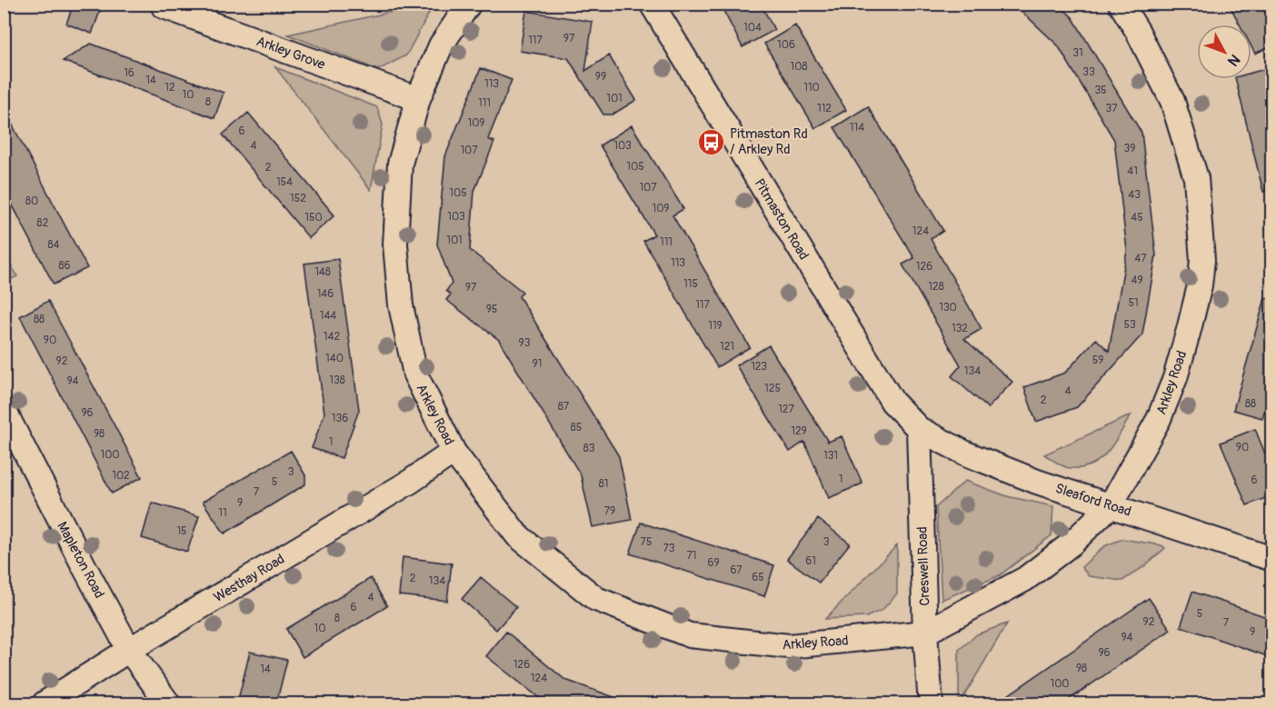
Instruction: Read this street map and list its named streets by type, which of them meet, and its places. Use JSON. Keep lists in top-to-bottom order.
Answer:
{
  "streets": {
    "street": [
      "Arkley Grove",
      "Pitmaston Road",
      "Arkley Road",
      "Sleaford Road",
      "Mapleton Road",
      "Creswell Road",
      "Westhay Road"
    ]
  },
  "crossings": [
    ["Arkley Grove", "Arkley Road"],
    ["Pitmaston Road", "Sleaford Road"],
    ["Pitmaston Road", "Creswell Road"],
    ["Arkley Road", "Sleaford Road"],
    ["Arkley Road", "Creswell Road"],
    ["Arkley Road", "Westhay Road"],
    ["Sleaford Road", "Creswell Road"],
    ["Mapleton Road", "Westhay Road"]
  ],
  "places": {
    "bus stop": ["Pitmaston Rd / Arkley Rd"]
  },
  "house_numbers": [
    "104",
    "97",
    "117",
    "106",
    "31",
    "108",
    "33",
    "16",
    "99",
    "14",
    "113",
    "12",
    "110",
    "35",
    "10",
    "101",
    "8",
    "111",
    "112",
    "37",
    "109",
    "114",
    "6",
    "4",
    "103",
    "39",
    "107",
    "105",
    "2",
    "41",
    "154",
    "107",
    "105",
    "43",
    "152",
    "80",
    "109",
    "103",
    "150",
    "45",
    "82",
    "124",
    "101",
    "111",
    "84",
    "47",
    "113",
    "86",
    "126",
    "148",
    "49",
    "115",
    "128",
    "97",
    "146",
    "51",
    "117",
    "130",
    "95",
    "144",
    "88",
    "53",
    "119",
    "132",
    "142",
    "90",
    "93",
    "121",
    "140",
    "59",
    "92",
    "91",
    "123",
    "134",
    "138",
    "94",
    "125",
    "4",
    "2",
    "88",
    "87",
    "127",
    "96",
    "136",
    "85",
    "129",
    "98",
    "1",
    "90",
    "83",
    "100",
    "131",
    "3",
    "102",
    "1",
    "6",
    "5",
    "81",
    "7",
    "9",
    "79",
    "11",
    "15",
    "75",
    "3",
    "73",
    "71",
    "61",
    "69",
    "67",
    "65",
    "2",
    "134",
    "4",
    "6",
    "5",
    "8",
    "92",
    "7",
    "10",
    "9",
    "94",
    "96",
    "126",
    "98",
    "14",
    "124",
    "100"
  ],
  "north": "bottom right"
}
